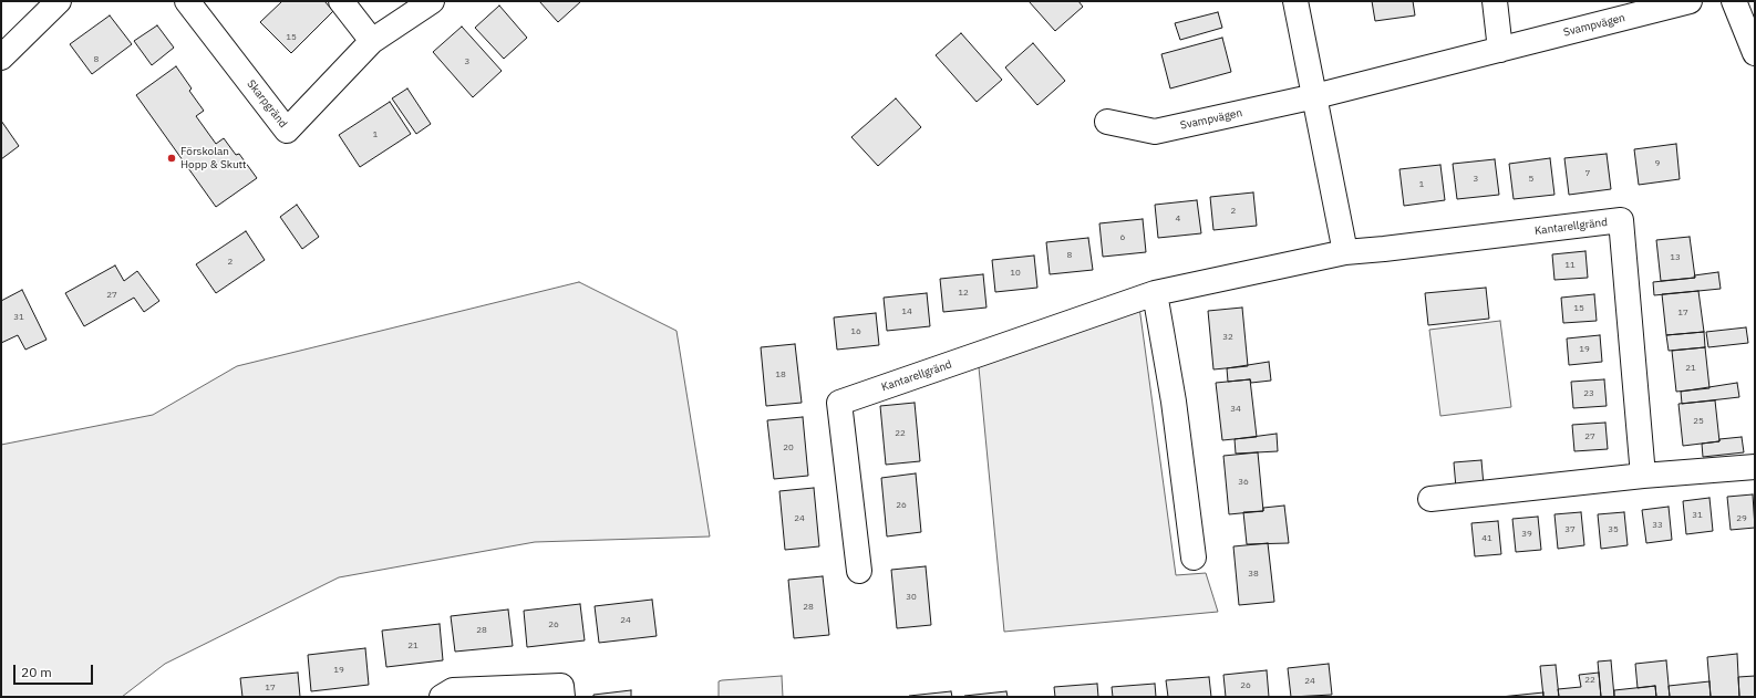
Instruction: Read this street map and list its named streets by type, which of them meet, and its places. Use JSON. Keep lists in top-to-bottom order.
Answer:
{
  "streets": {
    "street": ["Svampvägen", "Skarpgränd", "Kantarellgränd"]
  },
  "places": ["Förskolan Hopp & Skutt"],
  "house_numbers": [
    "15",
    "8",
    "3",
    "1",
    "9",
    "7",
    "3",
    "5",
    "1",
    "2",
    "4",
    "6",
    "8",
    "13",
    "2",
    "11",
    "10",
    "12",
    "27",
    "15",
    "14",
    "17",
    "31",
    "16",
    "32",
    "19",
    "21",
    "18",
    "23",
    "34",
    "25",
    "22",
    "27",
    "20",
    "36",
    "26",
    "31",
    "24",
    "29",
    "33",
    "37",
    "35",
    "39",
    "41",
    "38",
    "30",
    "28",
    "24",
    "26",
    "28",
    "21",
    "19",
    "22",
    "24",
    "26",
    "17"
  ],
  "scale_bar": "20 m"
}
